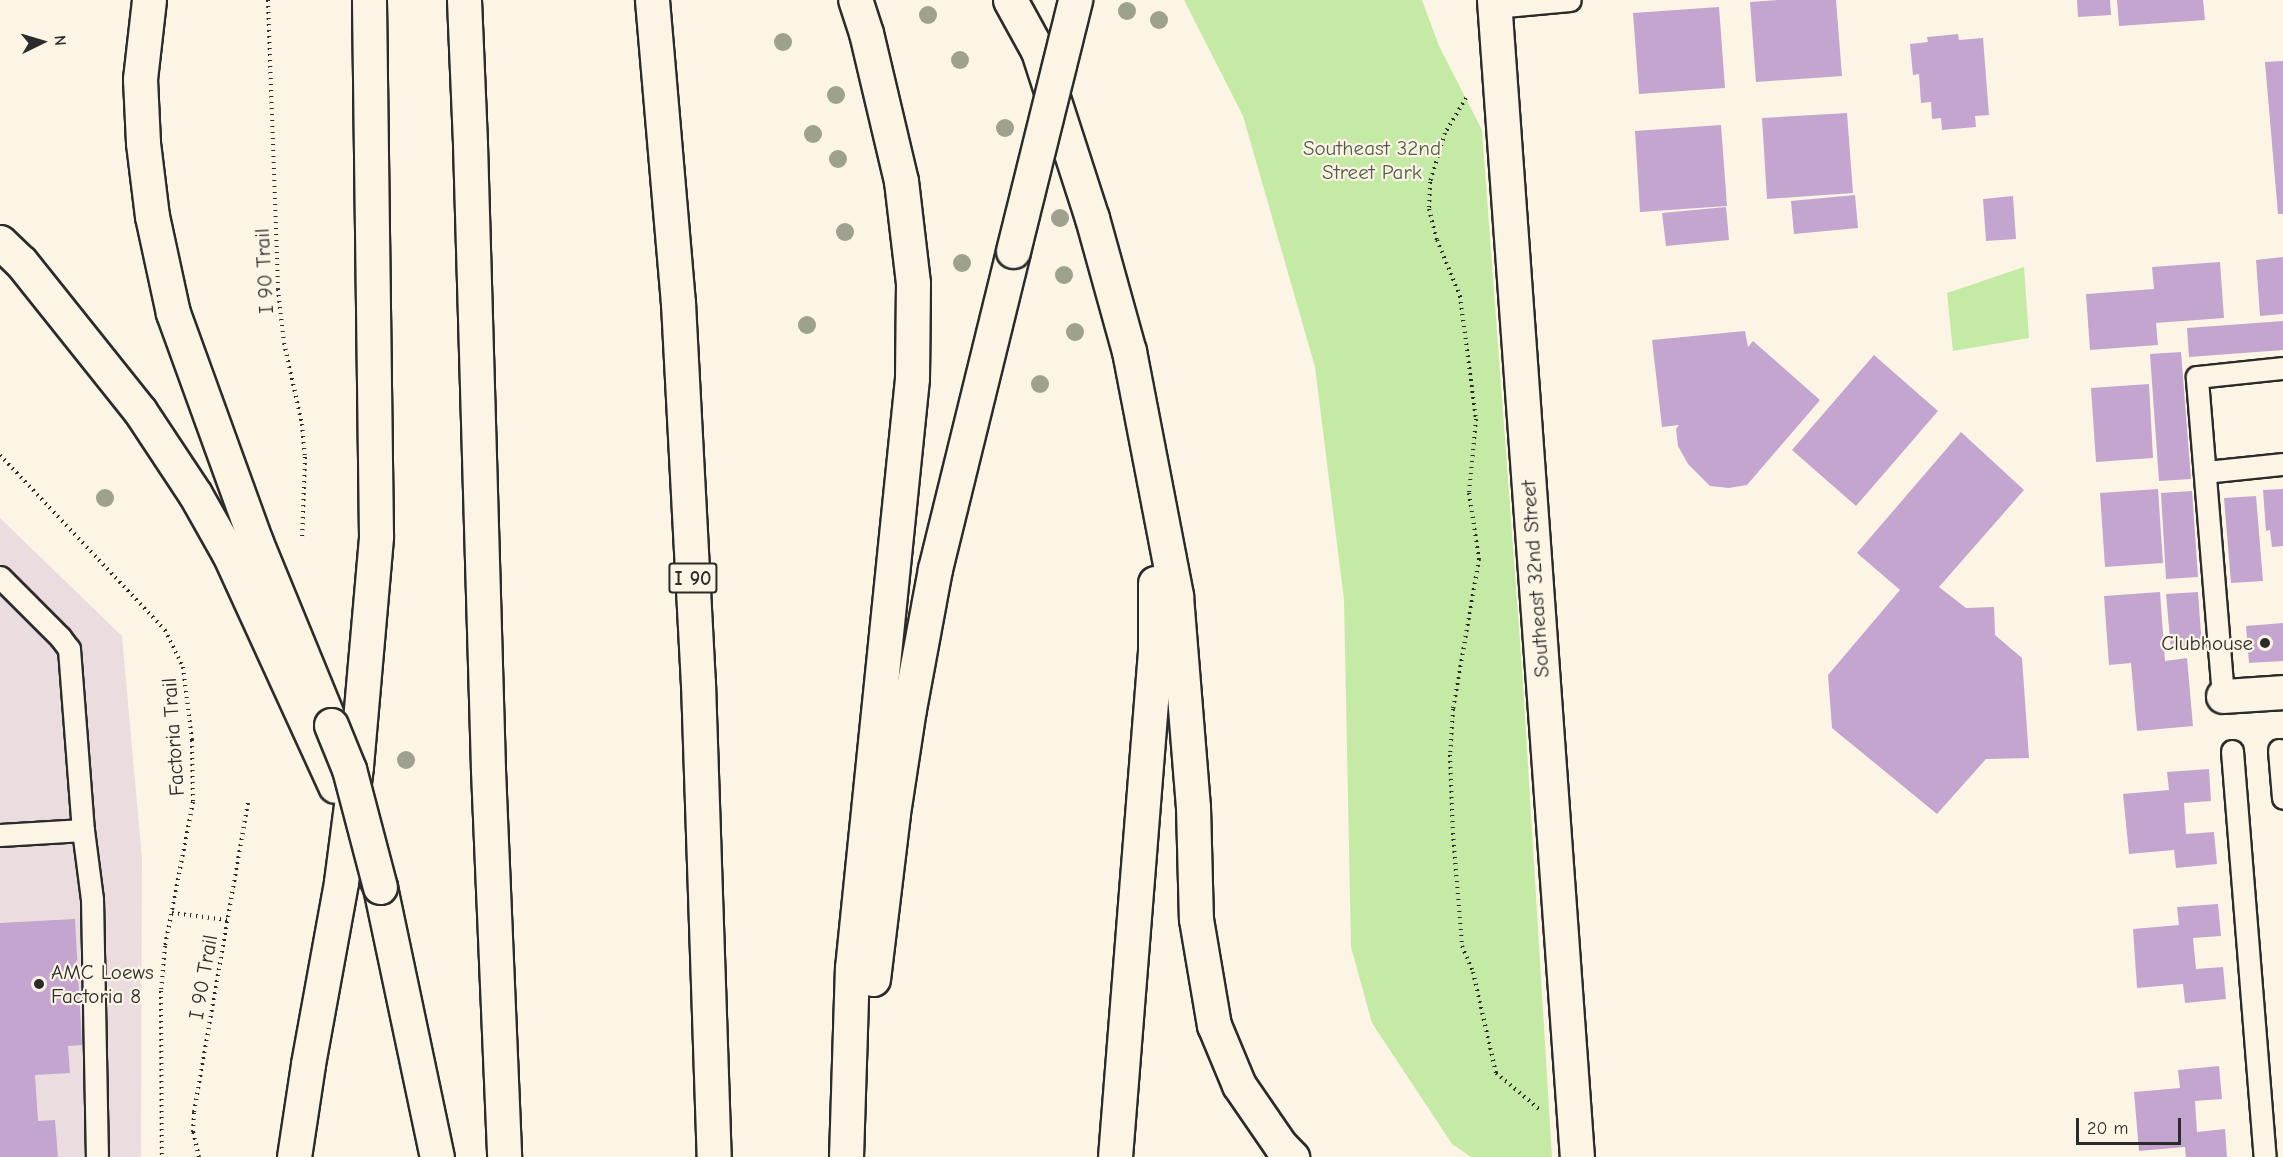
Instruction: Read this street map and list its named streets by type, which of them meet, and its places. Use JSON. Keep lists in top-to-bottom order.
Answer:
{
  "streets": {
    "main road": ["I 90", "Southeast 32nd Street"],
    "path": ["I 90 Trail", "Factoria Trail"]
  },
  "parks": ["Southeast 32nd Street Park"],
  "places": ["Clubhouse", "AMC Loews Factoria 8"],
  "scale_bar": "20 m",
  "north": "right"
}
